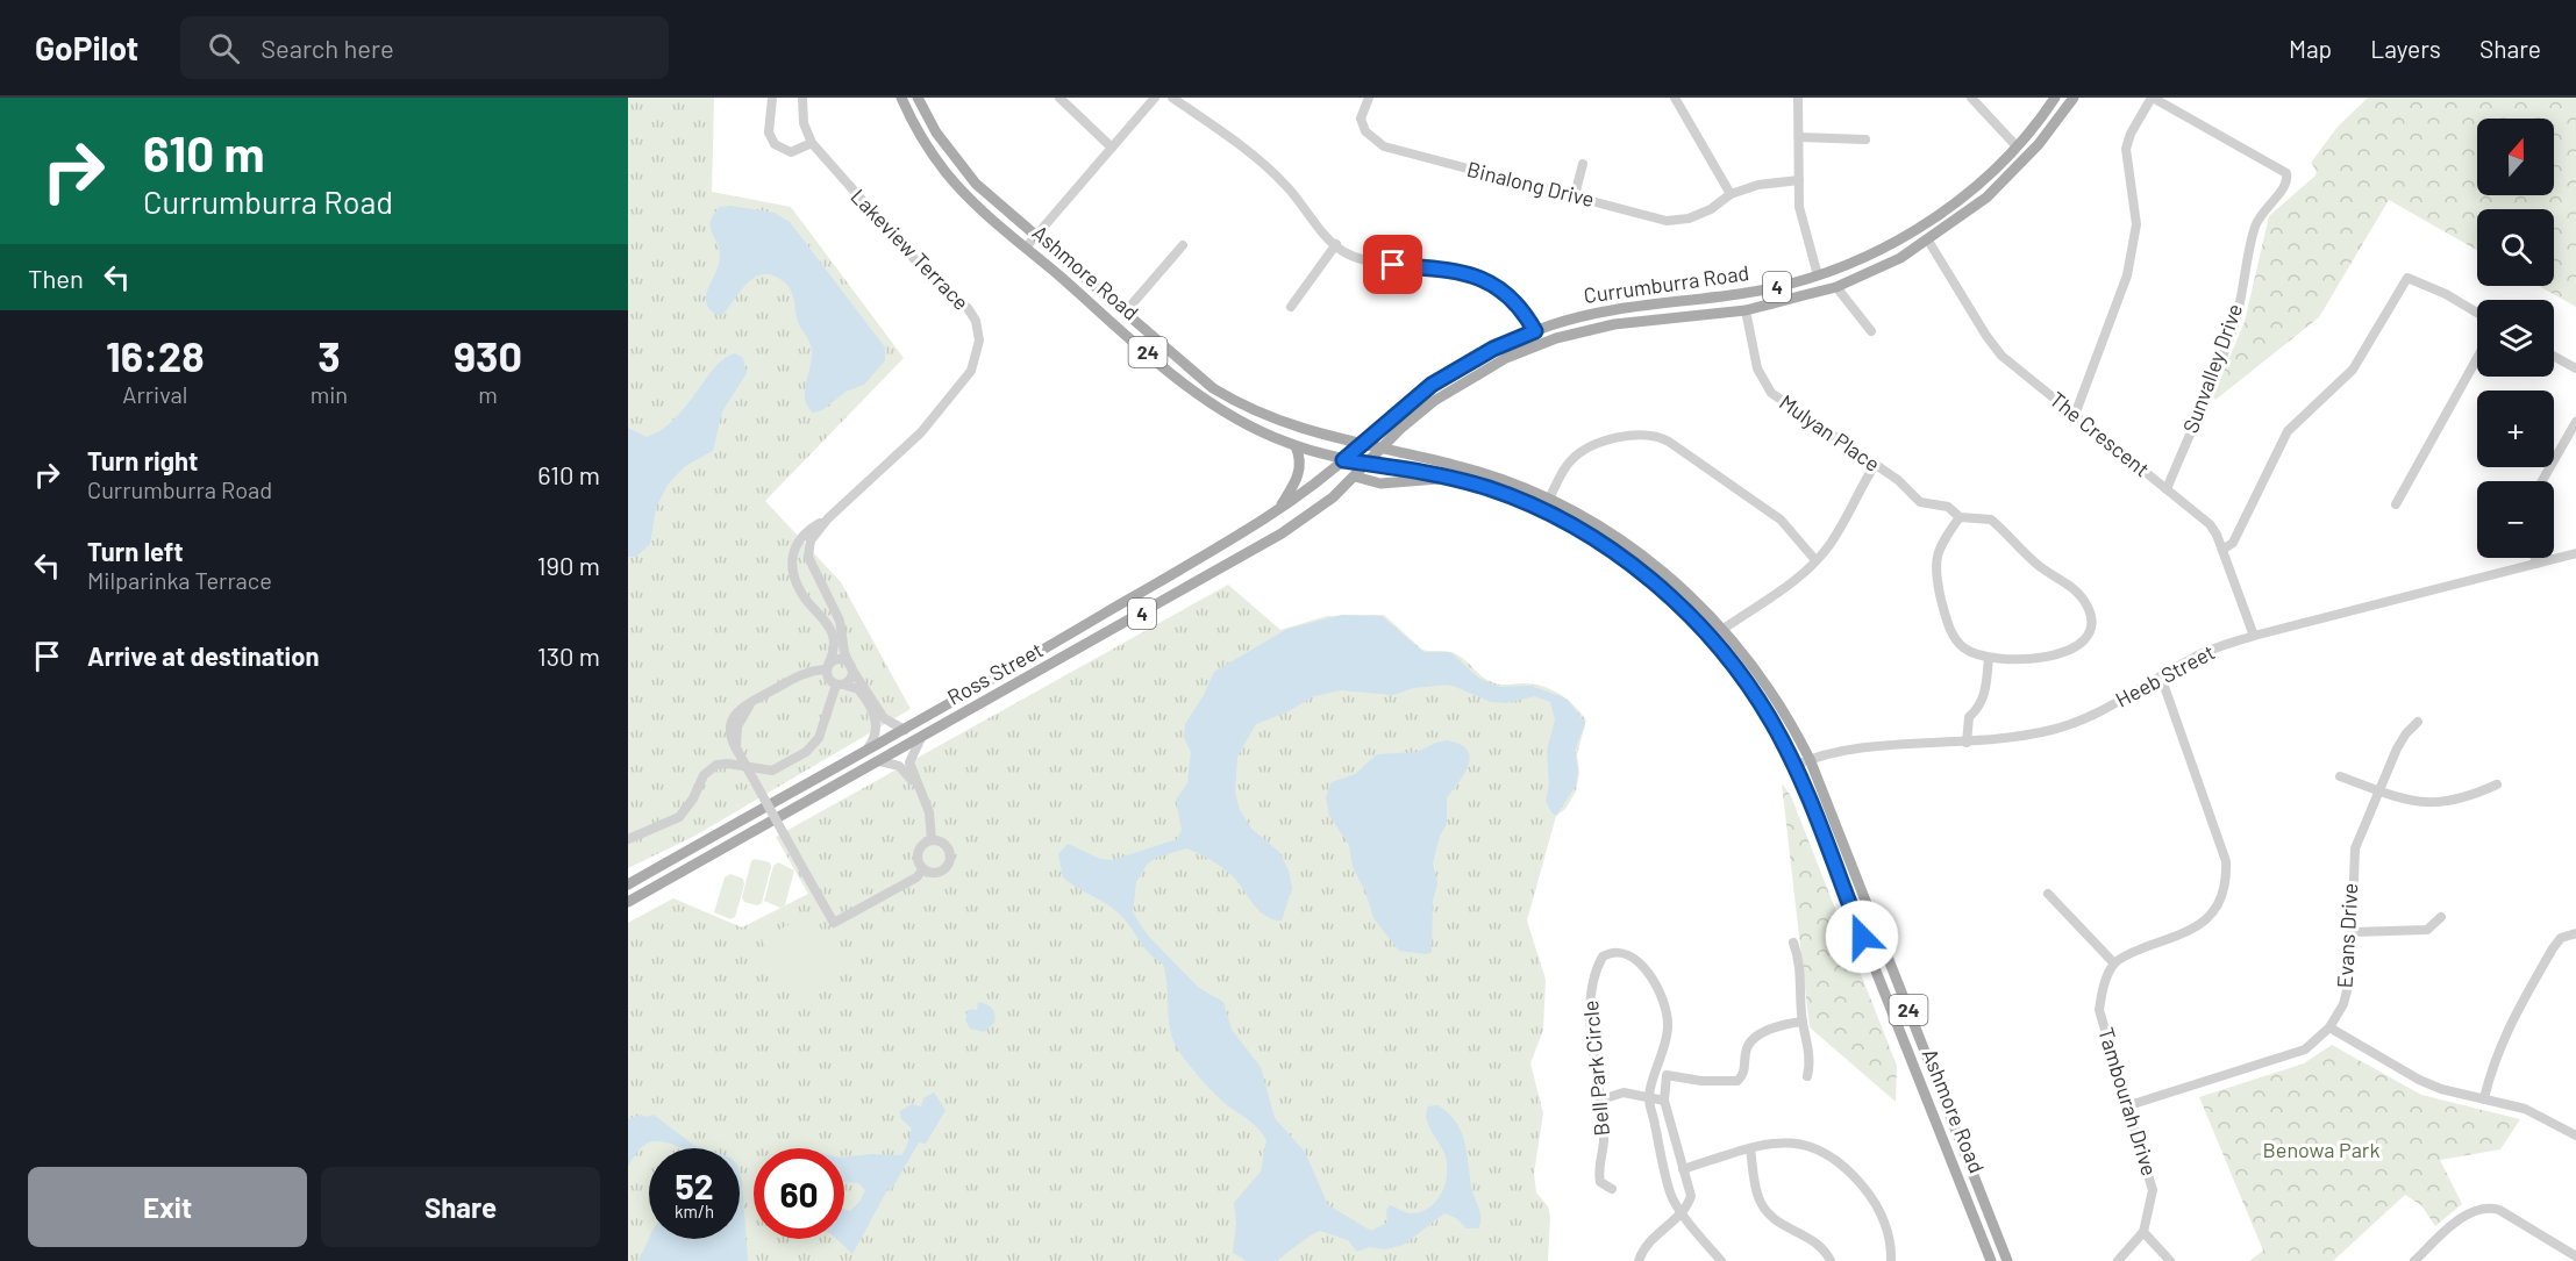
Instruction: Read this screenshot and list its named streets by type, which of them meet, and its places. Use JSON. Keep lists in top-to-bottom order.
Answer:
{
  "streets": {
    "main road": [
      "Ashmore Road",
      "Currumburra Road",
      "4",
      "24",
      "Ross Street"
    ],
    "street": [
      "Binalong Drive",
      "Lakeview Terrace",
      "Sunvalley Drive",
      "Mulyan Place",
      "The Crescent",
      "Heeb Street",
      "Evans Drive",
      "Bell Park Circle",
      "Tambourah Drive"
    ]
  },
  "crossings": [
    ["Ashmore Road", "Currumburra Road"],
    ["Ashmore Road", "Ross Street"],
    ["Ashmore Road", "Heeb Street"],
    ["Currumburra Road", "Mulyan Place"],
    ["Currumburra Road", "The Crescent"],
    ["Currumburra Road", "Ross Street"],
    ["Sunvalley Drive", "The Crescent"],
    ["The Crescent", "Heeb Street"],
    ["Evans Drive", "Tambourah Drive"]
  ],
  "parks": ["Benowa Park"],
  "north": "top",
  "page": {
    "header": "GoPilot",
    "search": "Search here",
    "nav": ["Map", "Layers", "Share"],
    "turn": ["610 m", "Currumburra Road"],
    "map_buttons": ["+", "−"],
    "then": "Then",
    "eta": [
      "16:28",
      "Arrival",
      "3",
      "min",
      "930",
      "m"
    ],
    "list": [
      {
        "name": "Turn right",
        "note": "Currumburra Road",
        "value": "610 m"
      },
      {
        "name": "Turn left",
        "note": "Milparinka Terrace",
        "value": "190 m"
      },
      {
        "name": "Arrive at destination",
        "value": "130 m"
      }
    ],
    "speed": "52 km/h",
    "limit": "60",
    "buttons": ["Exit", "Share"]
  }
}
